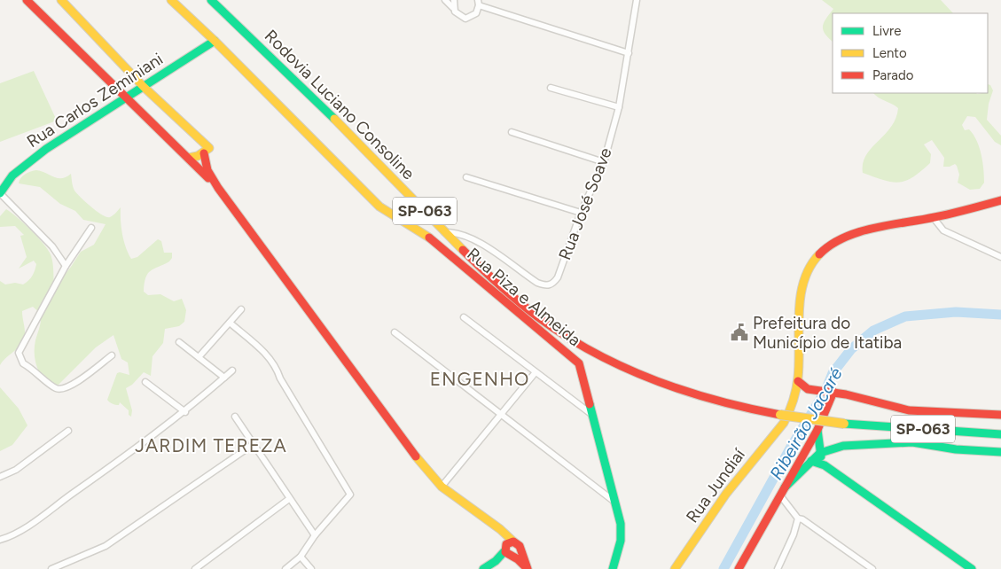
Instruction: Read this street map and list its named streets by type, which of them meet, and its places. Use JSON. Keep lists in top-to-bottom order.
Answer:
{
  "streets": {
    "main road": [
      "Rua Carlos Zeminiani",
      "Rodovia Luciano Consoline",
      "SP-063",
      "Rua Piza e Almeida",
      "Rua Jundiaí"
    ],
    "street": ["Rua José Soave"]
  },
  "crossings": [
    ["Rua Carlos Zeminiani", "Rua Piza e Almeida"],
    ["Rodovia Luciano Consoline", "Rua José Soave"],
    ["Rodovia Luciano Consoline", "Rua Jundiaí"]
  ],
  "districts": ["ENGENHO", "JARDIM TEREZA"],
  "water": ["Ribeirão Jacaré"],
  "places": {
    "public building": ["Prefeitura do Município de Itatiba"]
  },
  "legend": ["Livre", "Lento", "Parado"]
}
